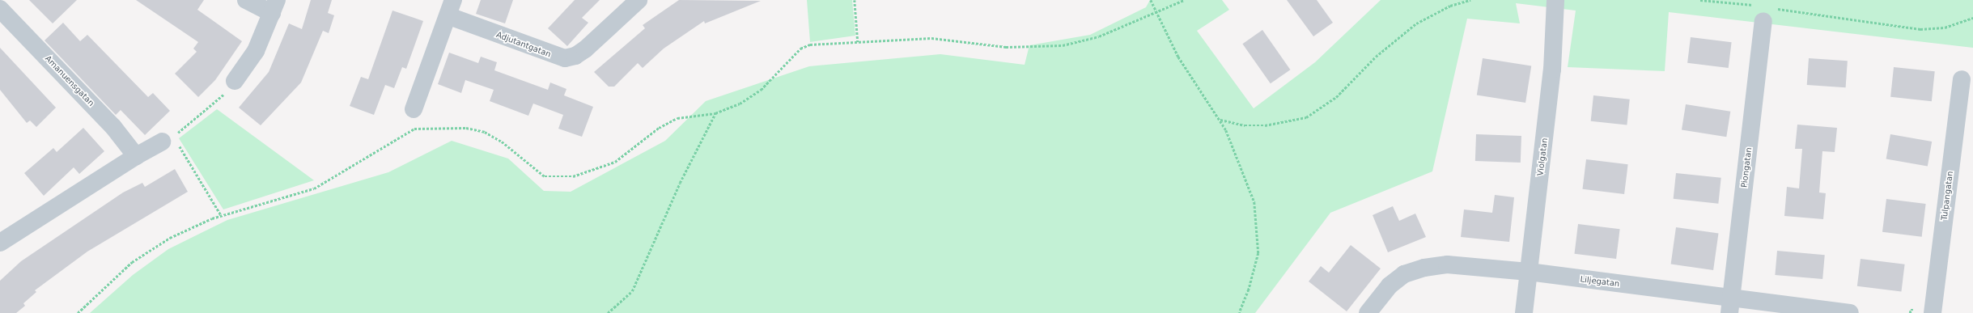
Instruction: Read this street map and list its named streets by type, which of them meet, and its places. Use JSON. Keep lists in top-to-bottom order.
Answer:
{
  "streets": {
    "street": [
      "Adjutantgatan",
      "Amanuensgatan",
      "Violgatan",
      "Piongatan",
      "Tulpangatan",
      "Liljegatan"
    ]
  },
  "crossings": [
    ["Violgatan", "Liljegatan"],
    ["Piongatan", "Liljegatan"]
  ]
}
